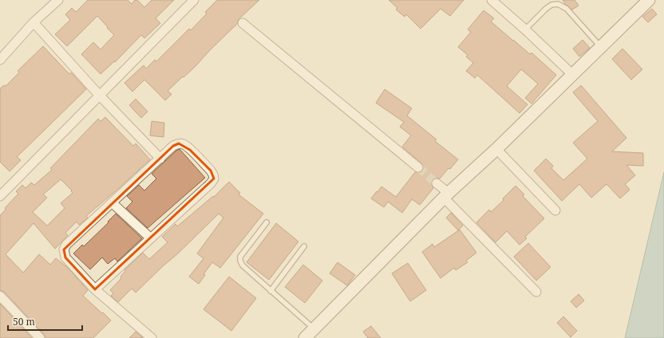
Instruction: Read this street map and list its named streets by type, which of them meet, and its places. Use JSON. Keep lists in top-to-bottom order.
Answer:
{
  "scale_bar": "50 m"
}
